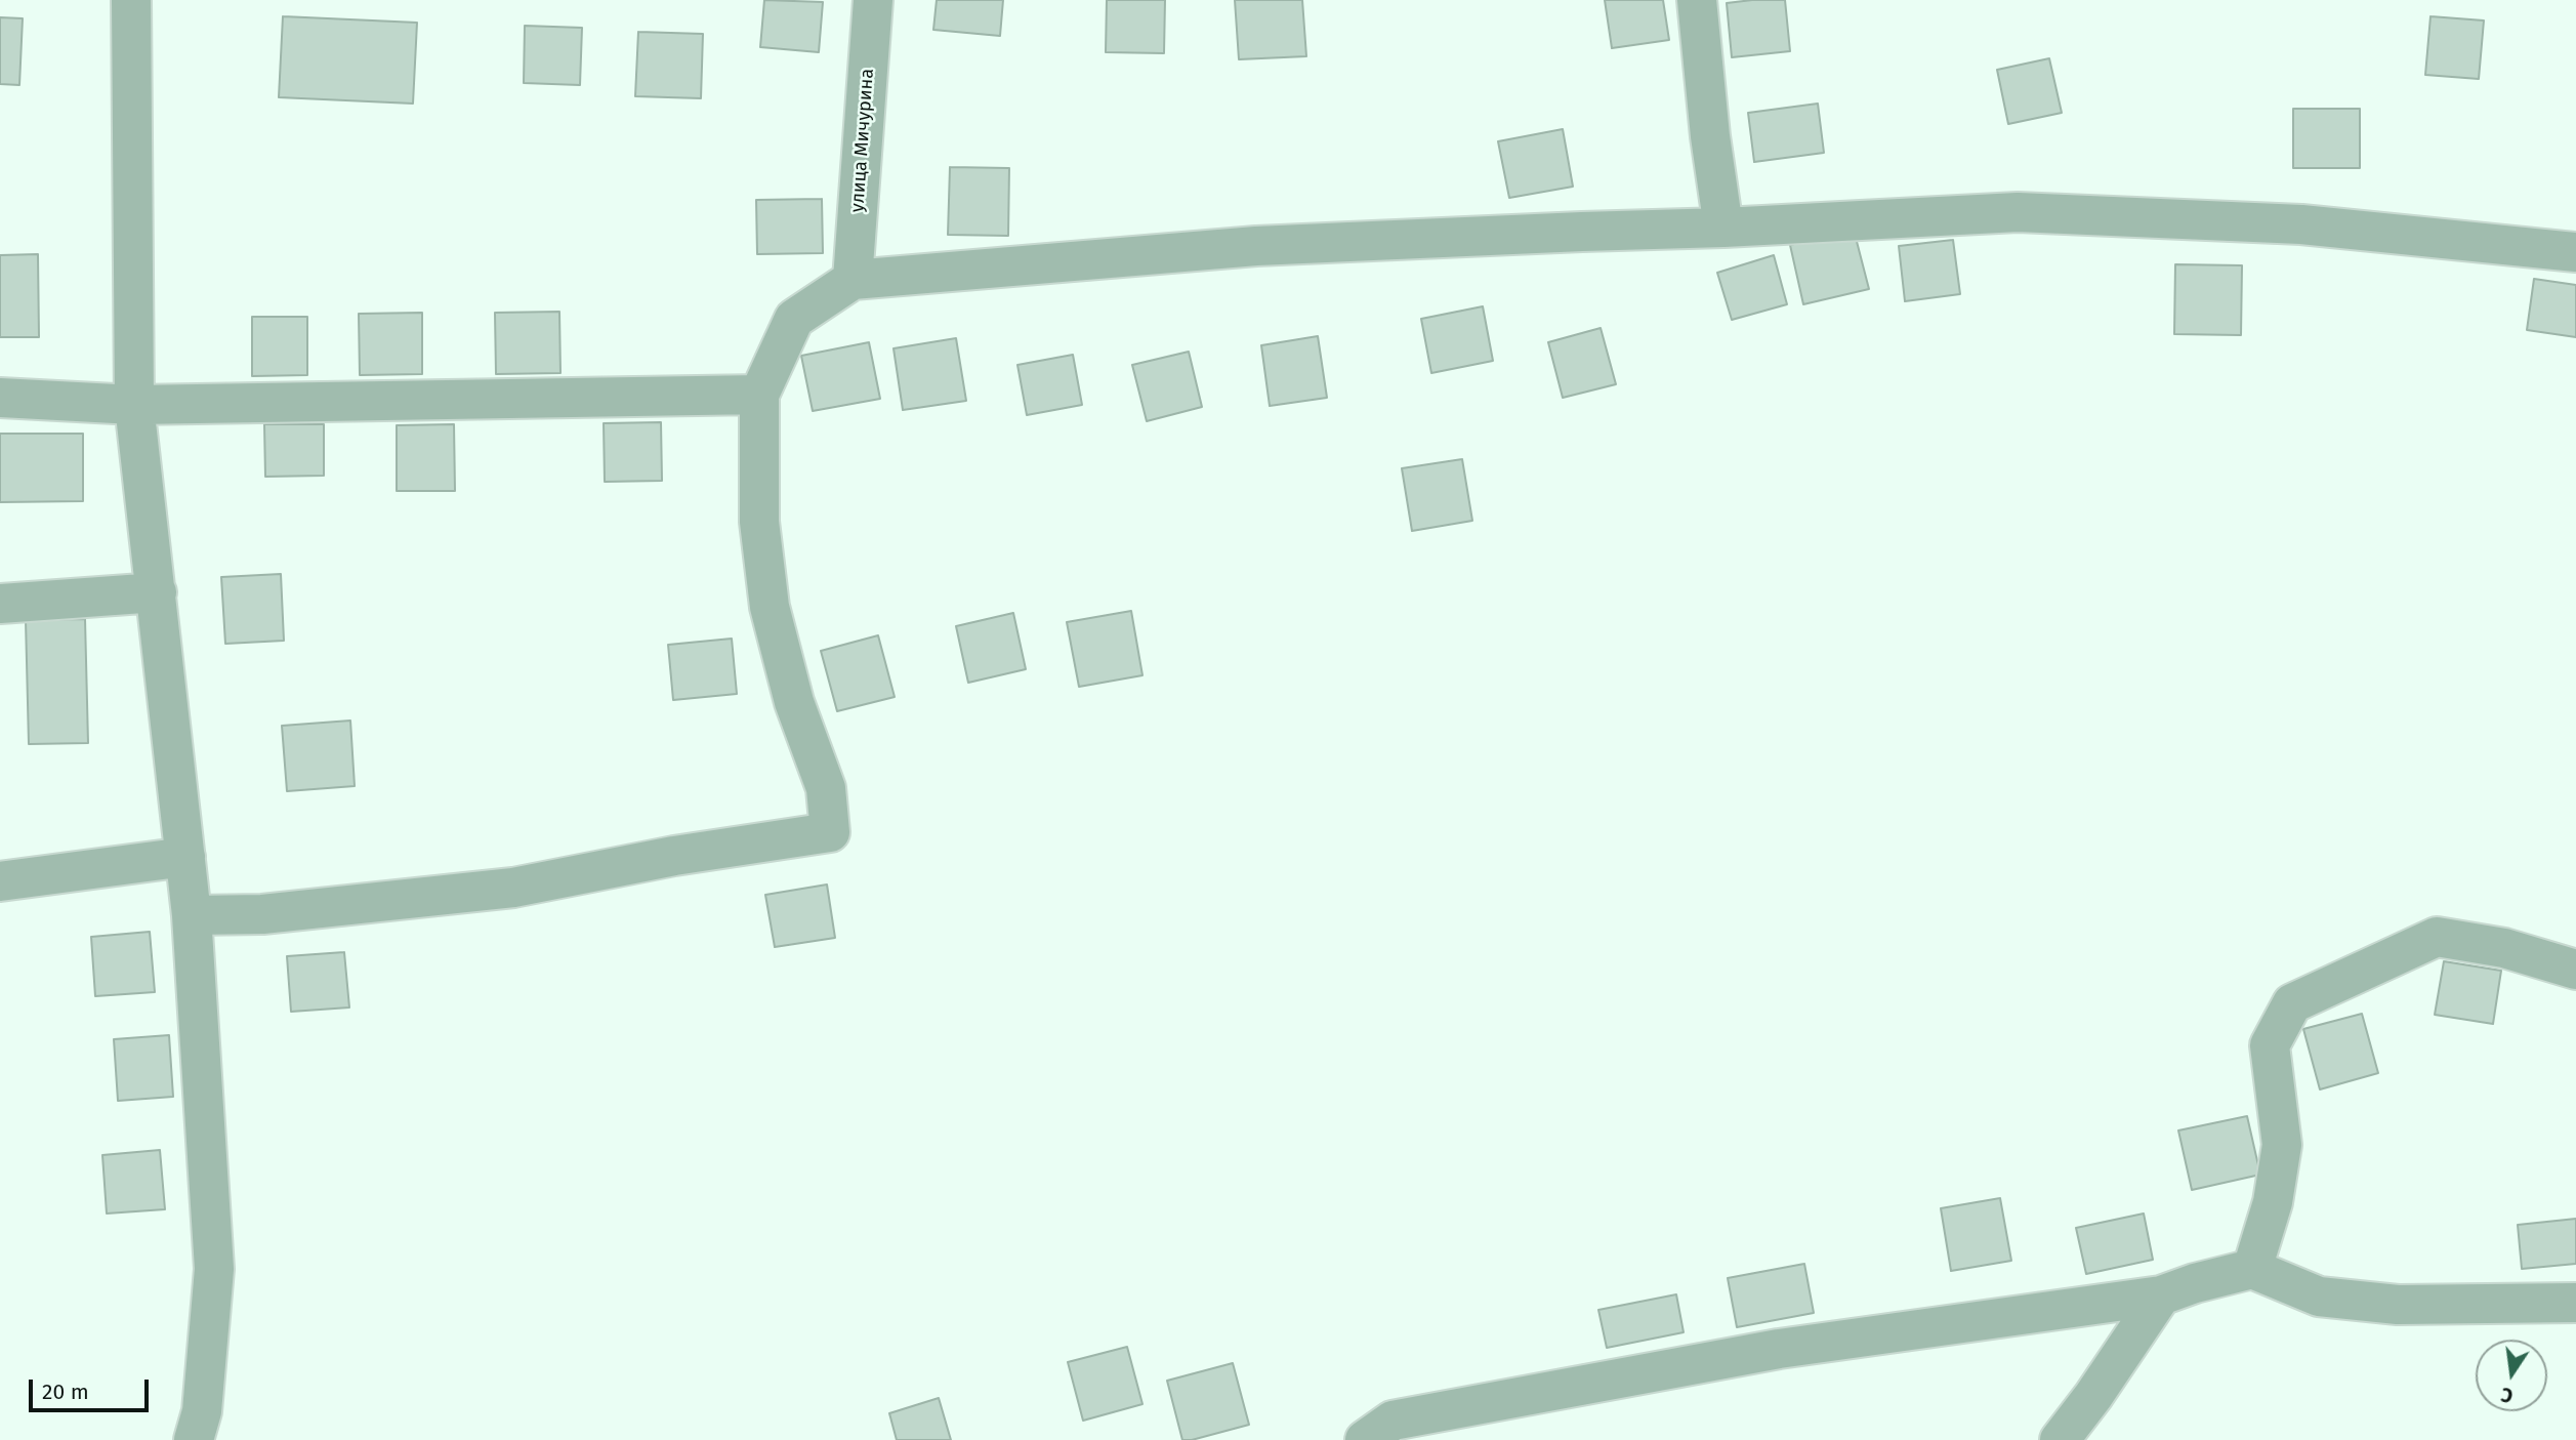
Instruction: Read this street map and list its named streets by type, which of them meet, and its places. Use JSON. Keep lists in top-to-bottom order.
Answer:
{
  "streets": {
    "street": ["улица Мичурина"]
  },
  "scale_bar": "20 m",
  "north": "bottom"
}
